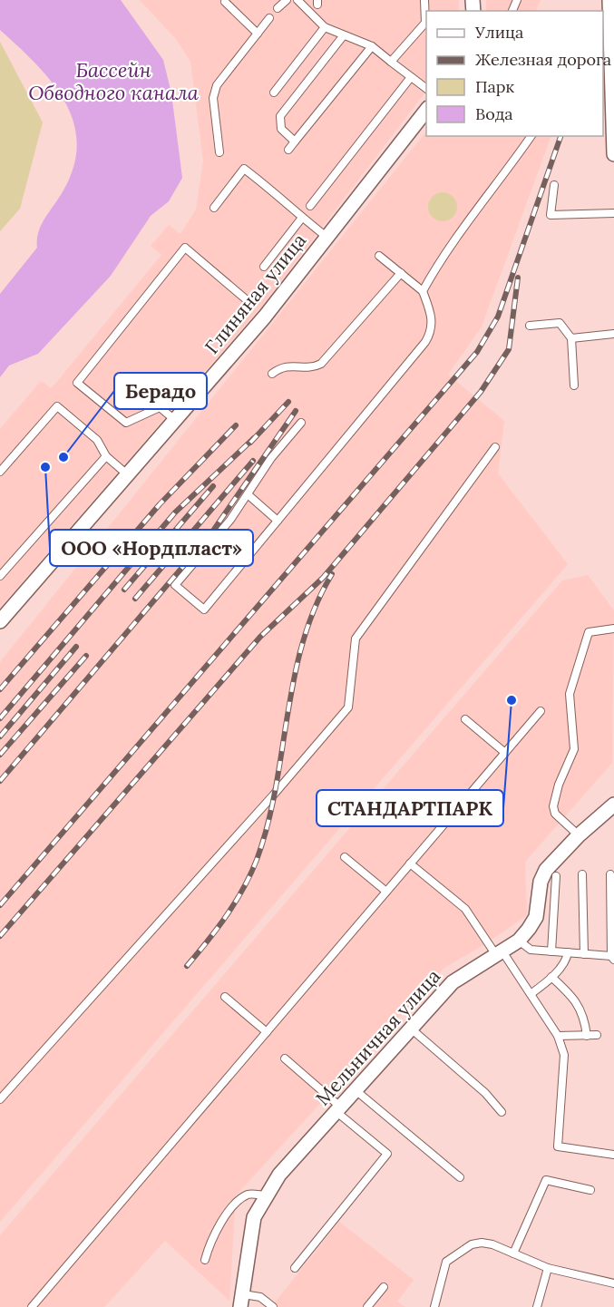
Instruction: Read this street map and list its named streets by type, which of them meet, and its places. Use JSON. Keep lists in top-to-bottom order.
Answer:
{
  "streets": {
    "street": ["Глиняная улица", "Мельничная улица"]
  },
  "water": ["Бассейн Обводного канала"],
  "places": ["Берадо", "ООО «Нордпласт»", "СТАНДАРТПАРК"],
  "legend": [
    "Улица",
    "Железная дорога",
    "Парк",
    "Вода"
  ]
}
